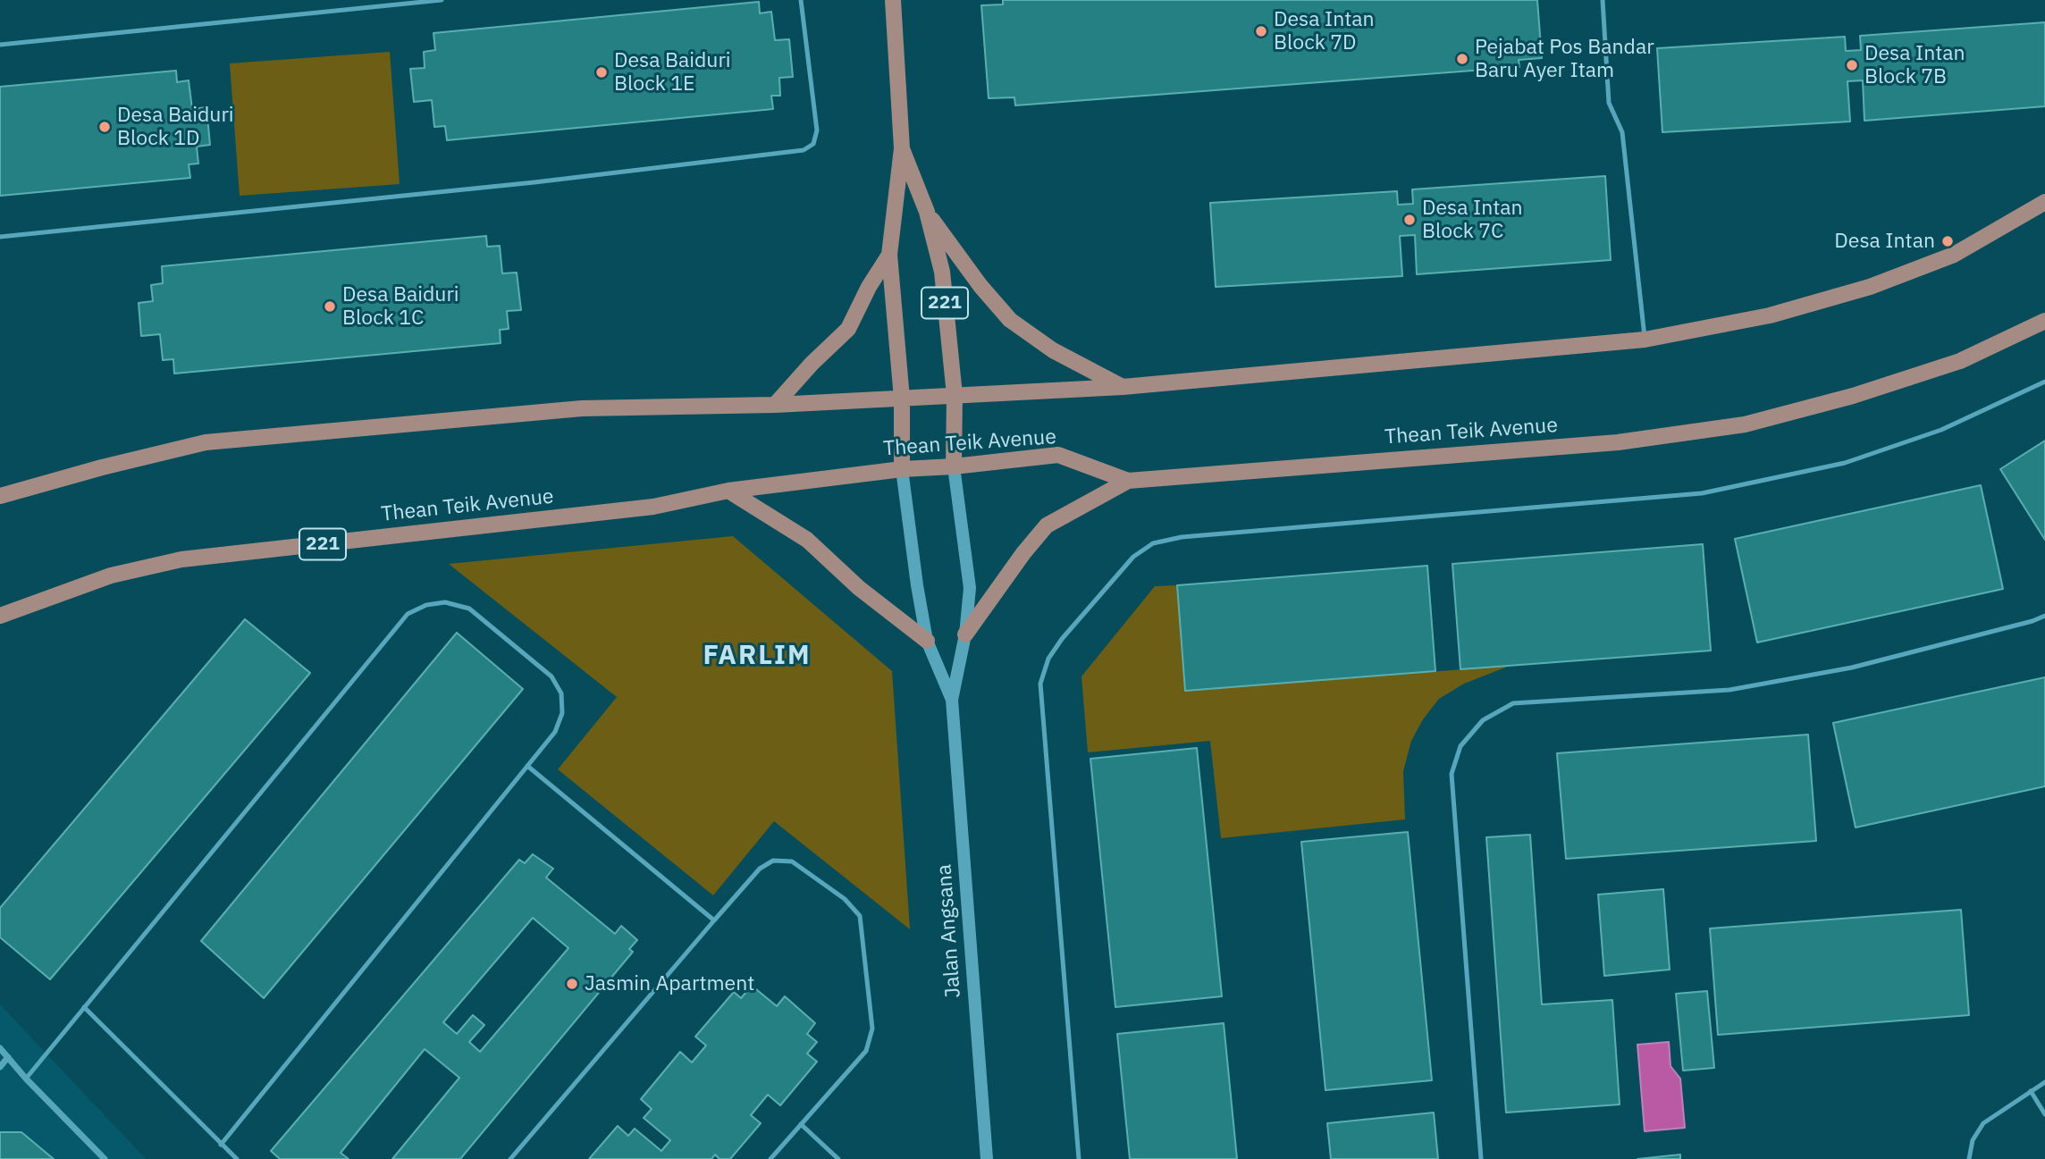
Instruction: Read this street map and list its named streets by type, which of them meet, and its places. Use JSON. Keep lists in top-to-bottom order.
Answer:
{
  "streets": {
    "main road": ["221", "Thean Teik Avenue", "Jalan Angsana"]
  },
  "crossings": [
    ["Thean Teik Avenue", "Jalan Angsana"]
  ],
  "districts": ["FARLIM"],
  "places": [
    "Desa Intan Block 7D",
    "Pejabat Pos Bandar Baru Ayer Itam",
    "Desa Intan Block 7B",
    "Desa Baiduri Block 1E",
    "Desa Baiduri Block 1D",
    "Desa Intan Block 7C",
    "Desa Intan",
    "Desa Baiduri Block 1C",
    "Jasmin Apartment"
  ]
}
